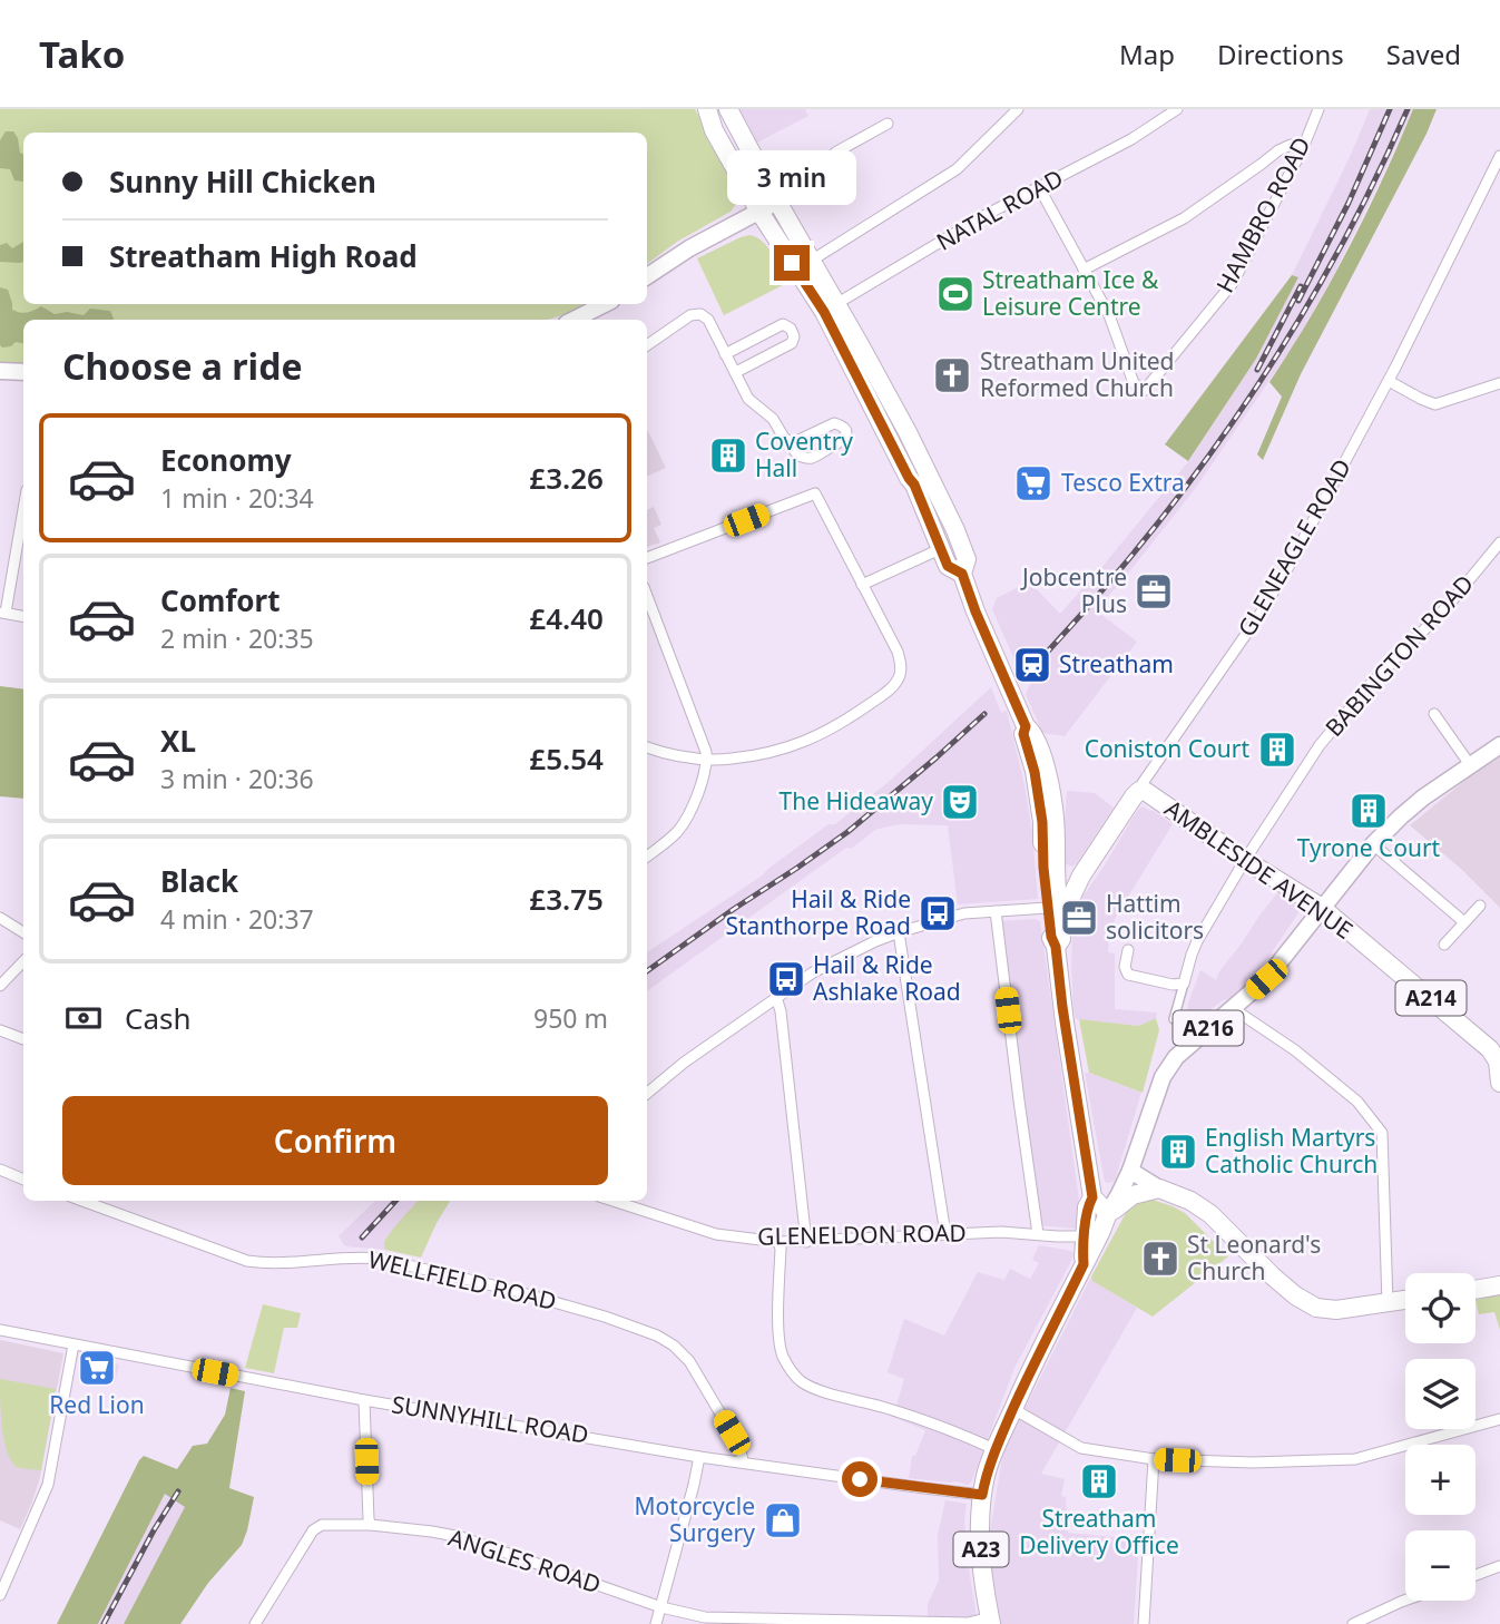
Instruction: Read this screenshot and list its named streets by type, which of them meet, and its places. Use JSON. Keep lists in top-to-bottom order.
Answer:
{
  "streets": {
    "highway": [
      "GLENEAGLE ROAD",
      "AMBLESIDE AVENUE",
      "A214",
      "A23"
    ],
    "main road": ["A216"],
    "street": [
      "NATAL ROAD",
      "HAMBRO ROAD",
      "BABINGTON ROAD",
      "GLENELDON ROAD",
      "WELLFIELD ROAD",
      "SUNNYHILL ROAD",
      "ANGLES ROAD"
    ]
  },
  "crossings": [
    ["NATAL ROAD", "A23"],
    ["GLENEAGLE ROAD", "AMBLESIDE AVENUE"],
    ["GLENEAGLE ROAD", "A23"],
    ["BABINGTON ROAD", "AMBLESIDE AVENUE"],
    ["AMBLESIDE AVENUE", "A216"],
    ["A216", "A23"],
    ["GLENELDON ROAD", "A23"],
    ["WELLFIELD ROAD", "SUNNYHILL ROAD"],
    ["SUNNYHILL ROAD", "A23"],
    ["A23", "ANGLES ROAD"]
  ],
  "places": {
    "sports": ["Streatham Ice & Leisure Centre"],
    "church": ["Streatham United Reformed Church", "St Leonard's Church"],
    "building": [
      "Coventry Hall",
      "Coniston Court",
      "Tyrone Court",
      "English Martyrs Catholic Church",
      "Streatham Delivery Office"
    ],
    "supermarket": ["Tesco Extra", "Red Lion"],
    "office": ["Jobcentre Plus", "Hattim solicitors"],
    "station": ["Streatham"],
    "theatre": ["The Hideaway"],
    "bus stop": ["Hail & Ride Stanthorpe Road", "Hail & Ride Ashlake Road"],
    "shop": ["Motorcycle Surgery"]
  },
  "page": {
    "header": "Tako",
    "nav": ["Map", "Directions", "Saved"],
    "banner": ["Sunny Hill Chicken", "Streatham High Road"],
    "bubble": "3 min",
    "heading": "Choose a ride",
    "list": [
      {
        "name": "Economy",
        "note": "1 min · 20:34",
        "value": "£3.26"
      },
      {
        "name": "Comfort",
        "note": "2 min · 20:35",
        "value": "£4.40"
      },
      {
        "name": "XL",
        "note": "3 min · 20:36",
        "value": "£5.54"
      },
      {
        "name": "Black",
        "note": "4 min · 20:37",
        "value": "£3.75"
      }
    ],
    "pay": ["Cash", "950 m"],
    "buttons": "Confirm",
    "map_buttons": ["+", "−"]
  }
}
